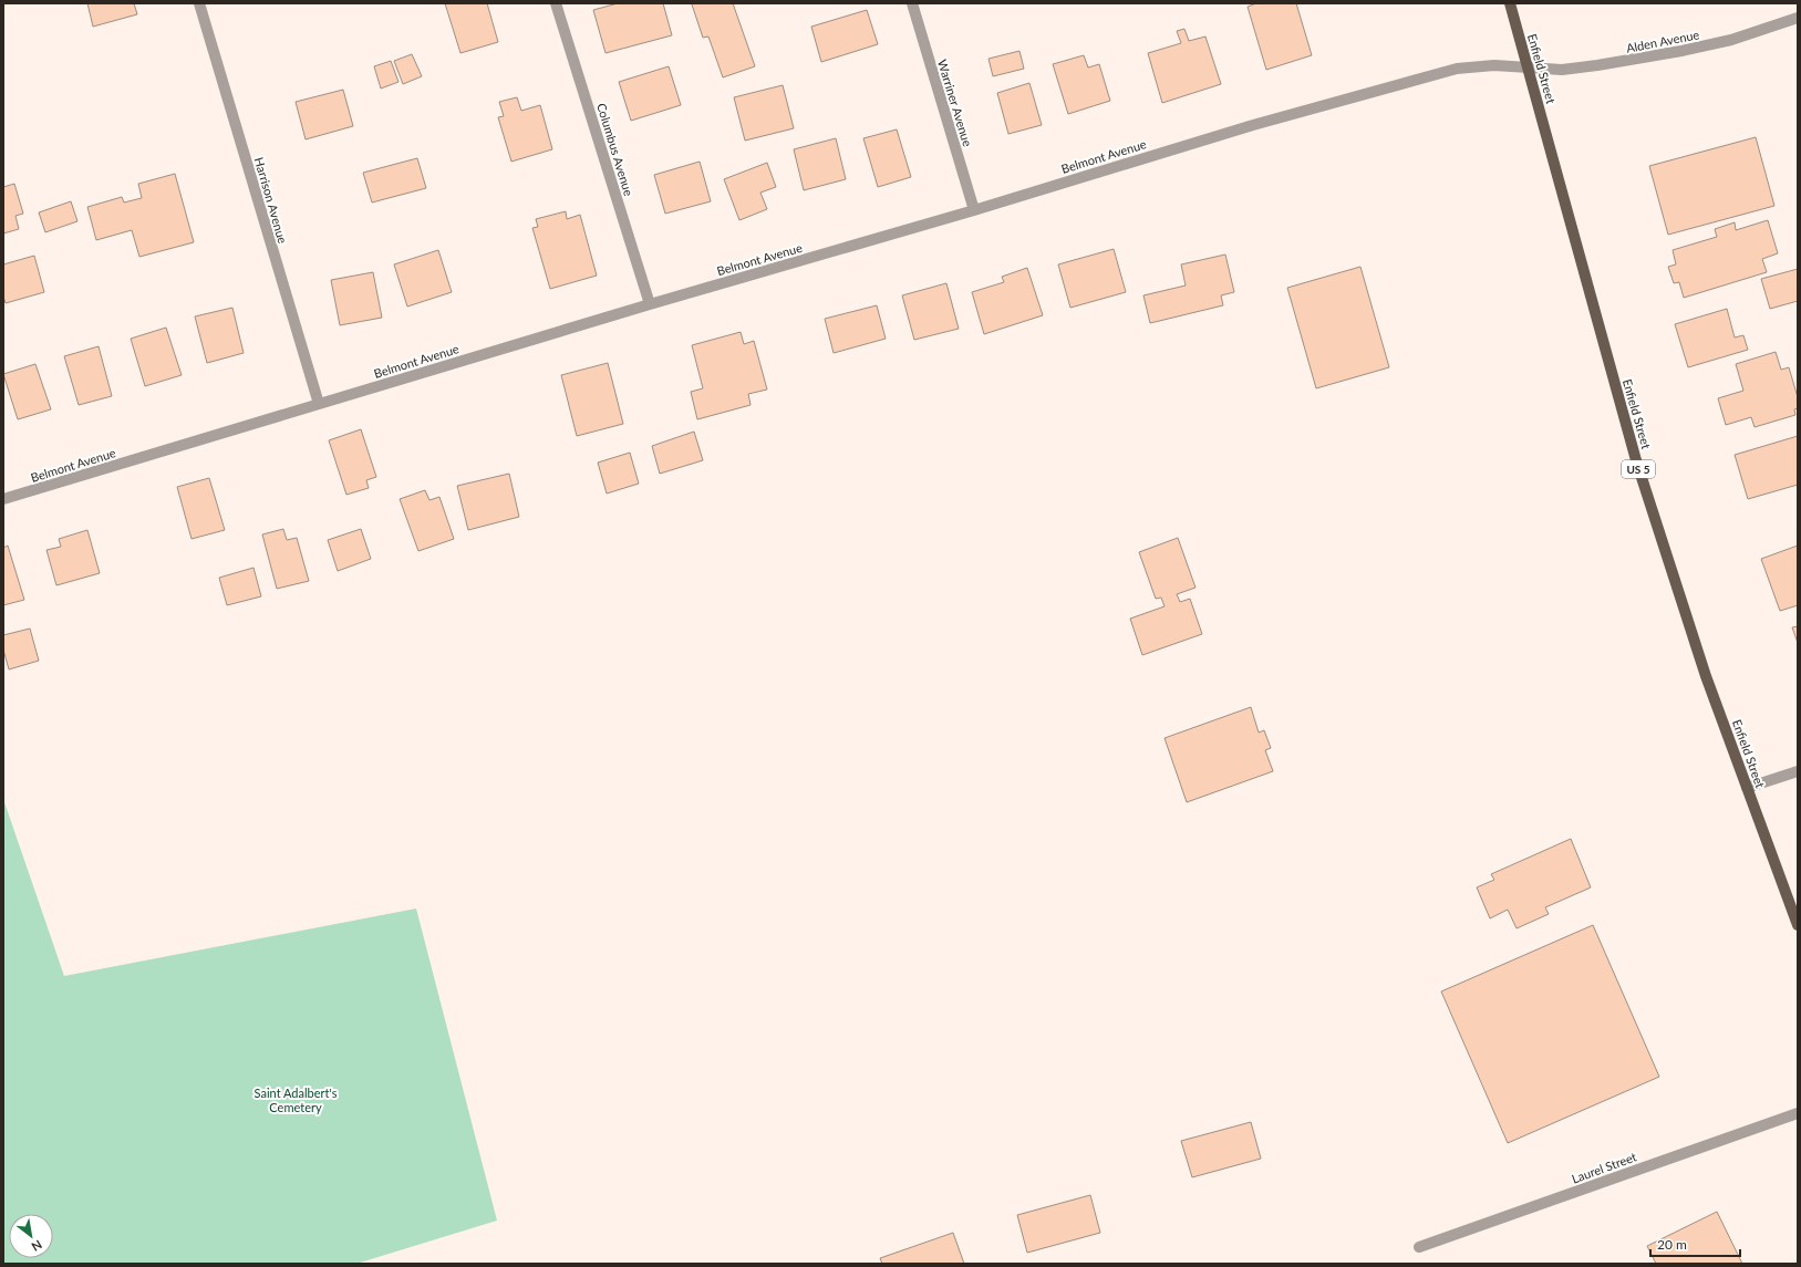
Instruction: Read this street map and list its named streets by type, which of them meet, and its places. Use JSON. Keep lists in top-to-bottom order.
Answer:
{
  "streets": {
    "main road": ["Enfield Street", "US 5"],
    "street": [
      "Alden Avenue",
      "Warriner Avenue",
      "Columbus Avenue",
      "Belmont Avenue",
      "Harrison Avenue",
      "Laurel Street"
    ]
  },
  "crossings": [
    ["Alden Avenue", "Enfield Street"],
    ["Alden Avenue", "Belmont Avenue"],
    ["Enfield Street", "Belmont Avenue"],
    ["Warriner Avenue", "Belmont Avenue"],
    ["Columbus Avenue", "Belmont Avenue"],
    ["Belmont Avenue", "Harrison Avenue"]
  ],
  "parks": ["Saint Adalbert's Cemetery"],
  "scale_bar": "20 m",
  "north": "bottom right"
}
